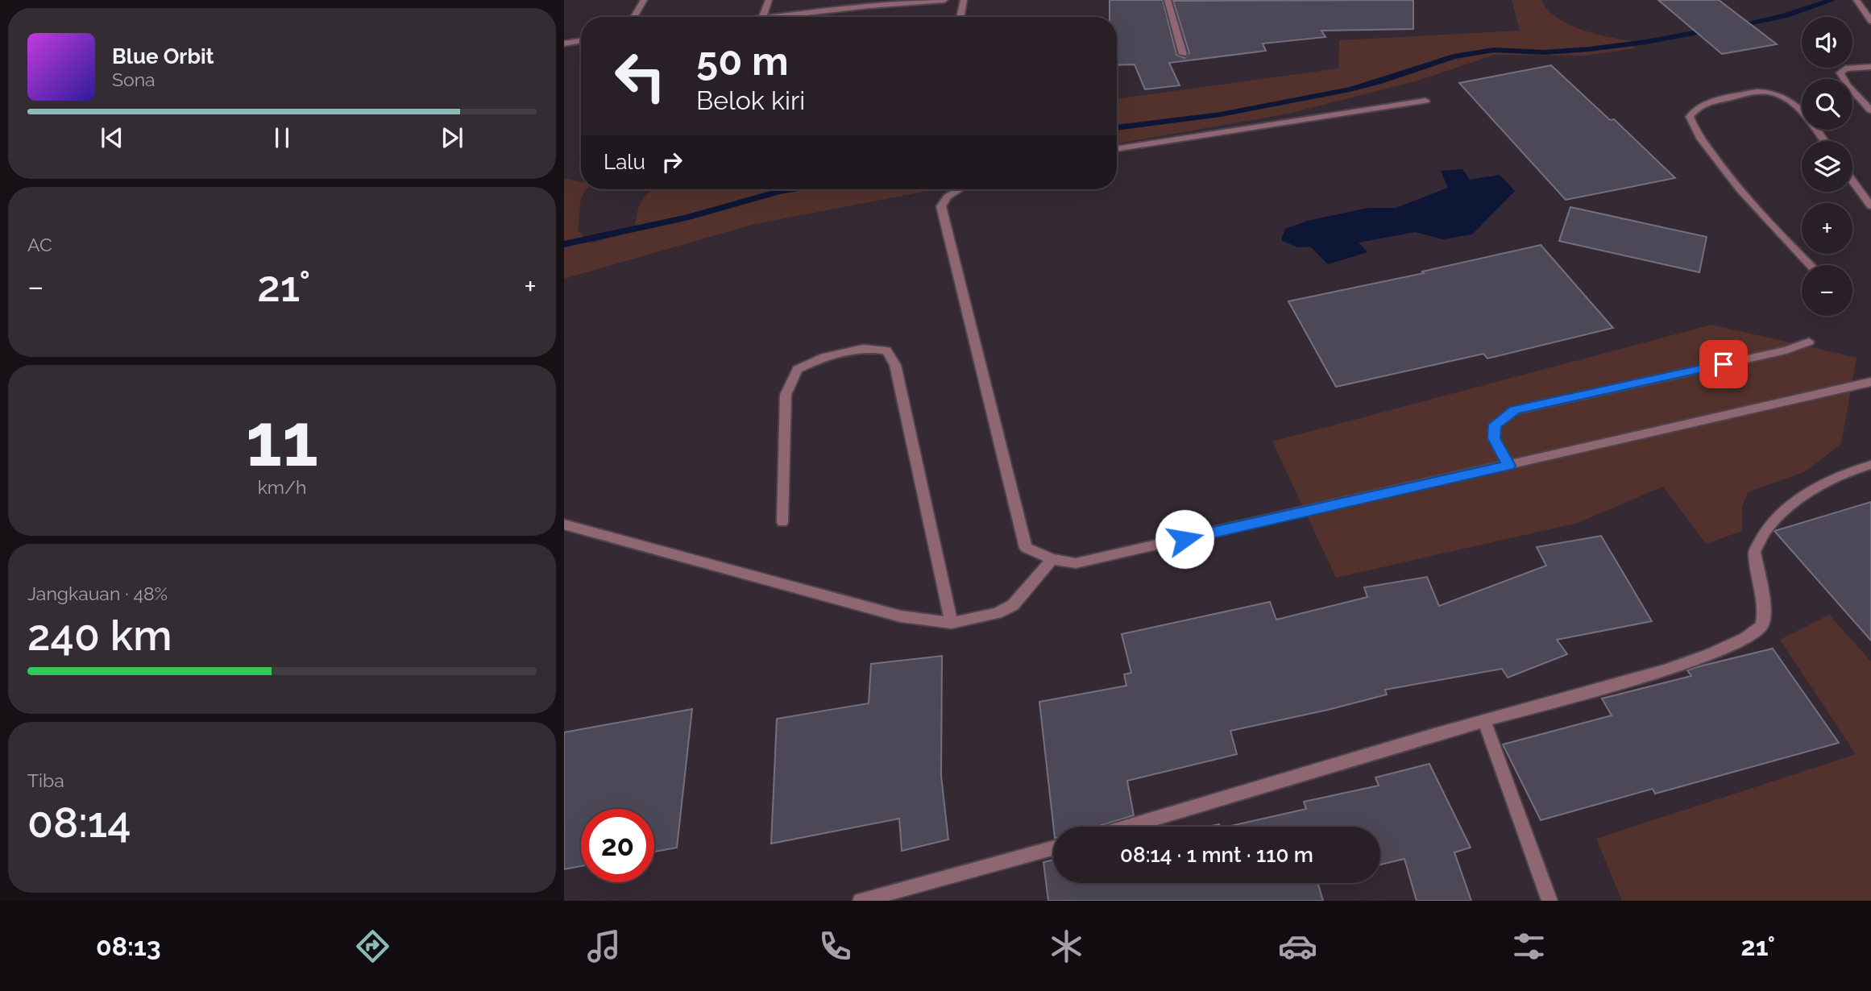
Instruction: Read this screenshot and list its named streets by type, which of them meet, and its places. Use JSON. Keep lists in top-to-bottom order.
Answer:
{
  "page": {
    "map_buttons": ["+", "−"],
    "turn": ["50 m", "Belok kiri"],
    "song": ["Blue Orbit", "Sona"],
    "then": "Lalu",
    "tile": [
      "AC",
      ["11", "km/h"],
      ["Jangkauan · 48%", "240 km"],
      ["Tiba", "08:14"]
    ],
    "heat": ["−", "21°", "+"],
    "limit": "20",
    "trip": "08:14 · 1 mnt · 110 m",
    "tabs": ["08:13", "21°"]
  }
}
